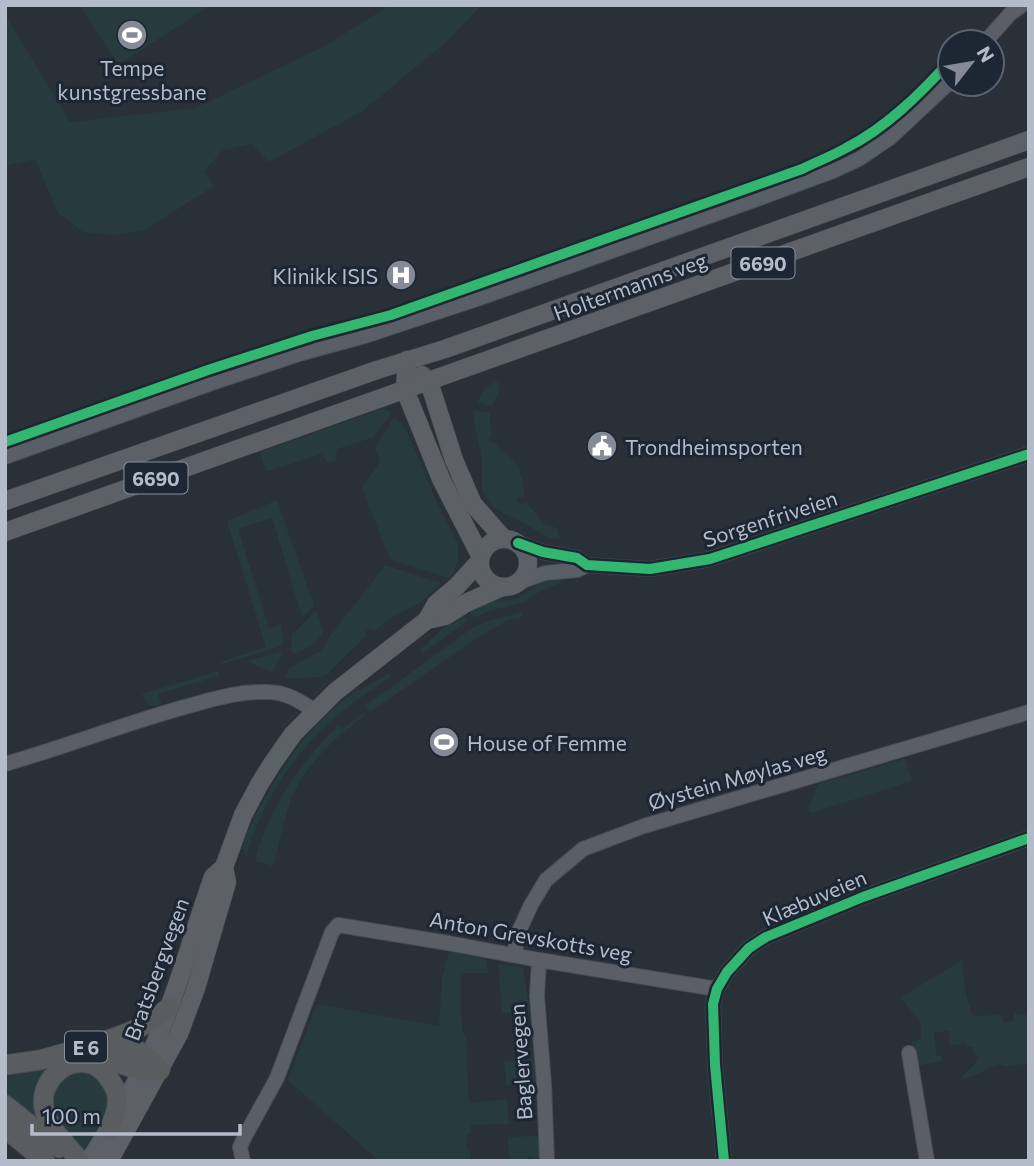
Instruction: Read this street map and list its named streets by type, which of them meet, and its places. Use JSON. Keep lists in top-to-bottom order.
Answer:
{
  "streets": {
    "highway": ["E 6"],
    "main road": ["6690", "Holtermanns veg", "Bratsbergvegen"],
    "street": [
      "Sorgenfriveien",
      "Øystein Møylas veg",
      "Klæbuveien",
      "Anton Grevskotts veg",
      "Baglervegen"
    ]
  },
  "crossings": [
    ["6690", "Holtermanns veg"],
    ["Sorgenfriveien", "Bratsbergvegen"],
    ["Øystein Møylas veg", "Anton Grevskotts veg"],
    ["Klæbuveien", "Anton Grevskotts veg"],
    ["Anton Grevskotts veg", "Baglervegen"],
    ["Bratsbergvegen", "E 6"]
  ],
  "places": {
    "sports": ["Tempe kunstgressbane", "House of Femme"],
    "hospital": ["Klinikk ISIS"],
    "public building": ["Trondheimsporten"]
  },
  "scale_bar": "100 m",
  "north": "top right"
}
